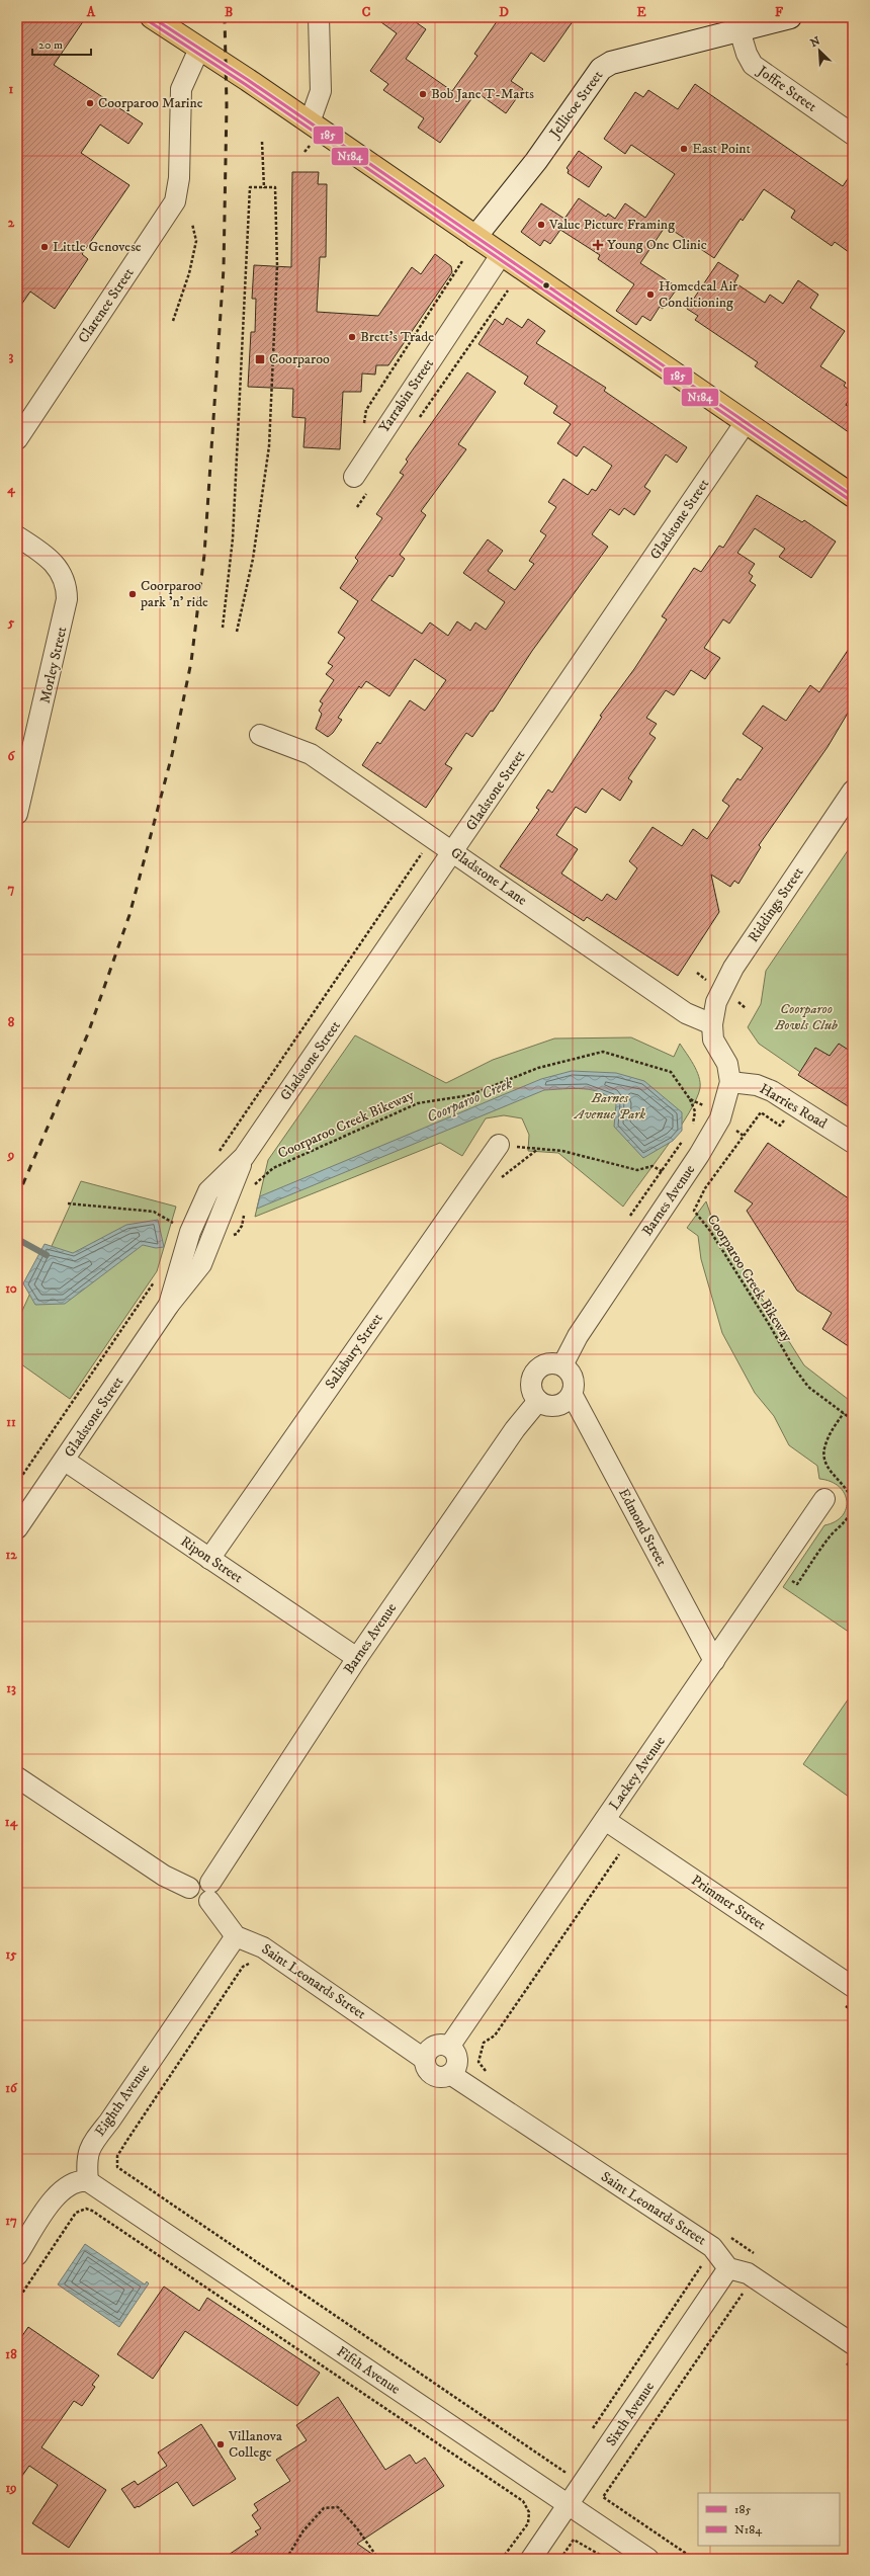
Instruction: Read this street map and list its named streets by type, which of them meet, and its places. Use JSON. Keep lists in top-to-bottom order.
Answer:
{
  "streets": {
    "street": [
      "Joffre Street",
      "Jellicoe Street",
      "Clarence Street",
      "Yarrabin Street",
      "Gladstone Street",
      "Morley Street",
      "Gladstone Lane",
      "Riddings Street",
      "Harries Road",
      "Barnes Avenue",
      "Salisbury Street",
      "Edmond Street",
      "Ripon Street",
      "Lackey Avenue",
      "Primmer Street",
      "Saint Leonards Street",
      "Eighth Avenue",
      "Fifth Avenue",
      "Sixth Avenue"
    ],
    "path": ["Coorparoo Creek Bikeway"]
  },
  "crossings": [
    ["Joffre Street", "Jellicoe Street"],
    ["Gladstone Street", "Gladstone Lane"],
    ["Gladstone Street", "Ripon Street"],
    ["Gladstone Lane", "Riddings Street"],
    ["Gladstone Lane", "Barnes Avenue"],
    ["Riddings Street", "Barnes Avenue"],
    ["Harries Road", "Coorparoo Creek Bikeway"],
    ["Harries Road", "Barnes Avenue"],
    ["Barnes Avenue", "Edmond Street"],
    ["Barnes Avenue", "Ripon Street"],
    ["Salisbury Street", "Ripon Street"],
    ["Edmond Street", "Lackey Avenue"],
    ["Lackey Avenue", "Primmer Street"],
    ["Lackey Avenue", "Saint Leonards Street"],
    ["Saint Leonards Street", "Eighth Avenue"],
    ["Saint Leonards Street", "Sixth Avenue"],
    ["Eighth Avenue", "Fifth Avenue"],
    ["Fifth Avenue", "Sixth Avenue"]
  ],
  "water": ["Coorparoo Creek"],
  "parks": ["Coorparoo Bowls Club", "Barnes Avenue Park"],
  "places": {
    "other": [
      "Bob Jane T-Marts",
      "Coorparoo Marine",
      "East Point",
      "Value Picture Framing",
      "Little Genovese",
      "Homedeal Air Conditioning",
      "Brett's Trade",
      "Coorparoo park 'n' ride",
      "Villanova College"
    ],
    "health": ["Young One Clinic"],
    "transit": ["Coorparoo"]
  },
  "lines": ["transit line 185", "transit line N184"],
  "legend": ["185", "N184"],
  "scale_bar": "20 m",
  "north": "top left",
  "grid": {
    "columns": [
      "A",
      "B",
      "C",
      "D",
      "E",
      "F"
    ],
    "rows": [
      "1",
      "2",
      "3",
      "4",
      "5",
      "6",
      "7",
      "8",
      "9",
      "10",
      "11",
      "12",
      "13",
      "14",
      "15",
      "16",
      "17",
      "18",
      "19"
    ]
  }
}
